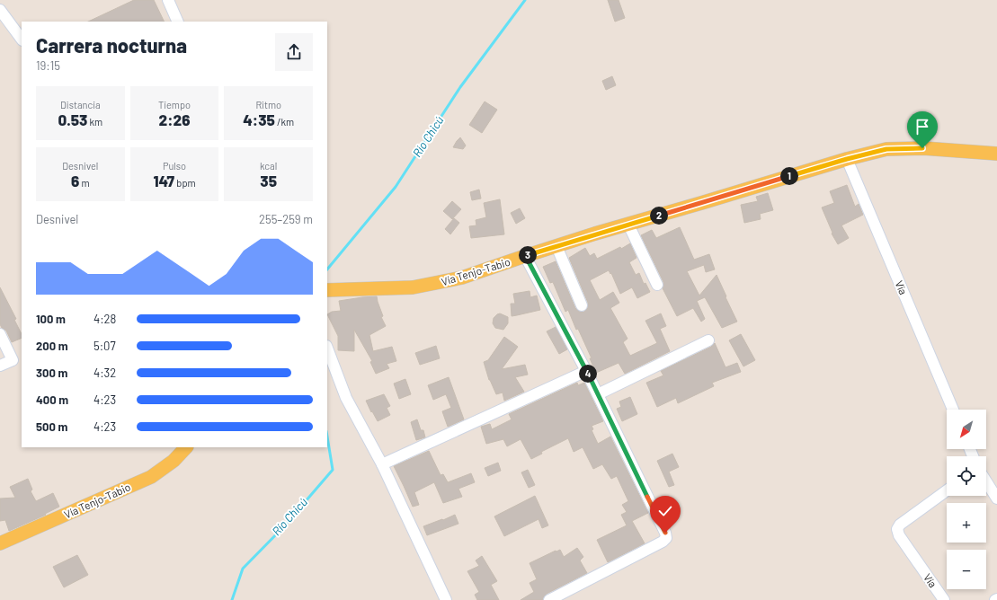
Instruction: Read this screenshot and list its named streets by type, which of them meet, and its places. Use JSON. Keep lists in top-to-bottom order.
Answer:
{
  "streets": {
    "main road": ["Vía Tenjo-Tabio"],
    "street": ["Vía"]
  },
  "crossings": [
    ["Vía Tenjo-Tabio", "Vía"]
  ],
  "water": ["Río Chicú"],
  "north": "bottom left",
  "page": {
    "heading": ["Carrera nocturna", "19:15"],
    "stats": [
      ["Distancia", "0.53 km"],
      ["Tiempo", "2:26"],
      ["Ritmo", "4:35 /km"],
      ["Desnivel", "6 m"],
      ["Pulso", "147 bpm"],
      ["kcal", "35"]
    ],
    "pins": [
      "1",
      "2",
      "3",
      "4"
    ],
    "chart": ["Desnivel", "255–259 m"],
    "list": [
      {
        "name": "100 m",
        "note": "4:28"
      },
      {
        "name": "200 m",
        "note": "5:07"
      },
      {
        "name": "300 m",
        "note": "4:32"
      },
      {
        "name": "400 m",
        "note": "4:23"
      },
      {
        "name": "500 m",
        "note": "4:23"
      }
    ],
    "map_buttons": ["+", "−"]
  }
}
